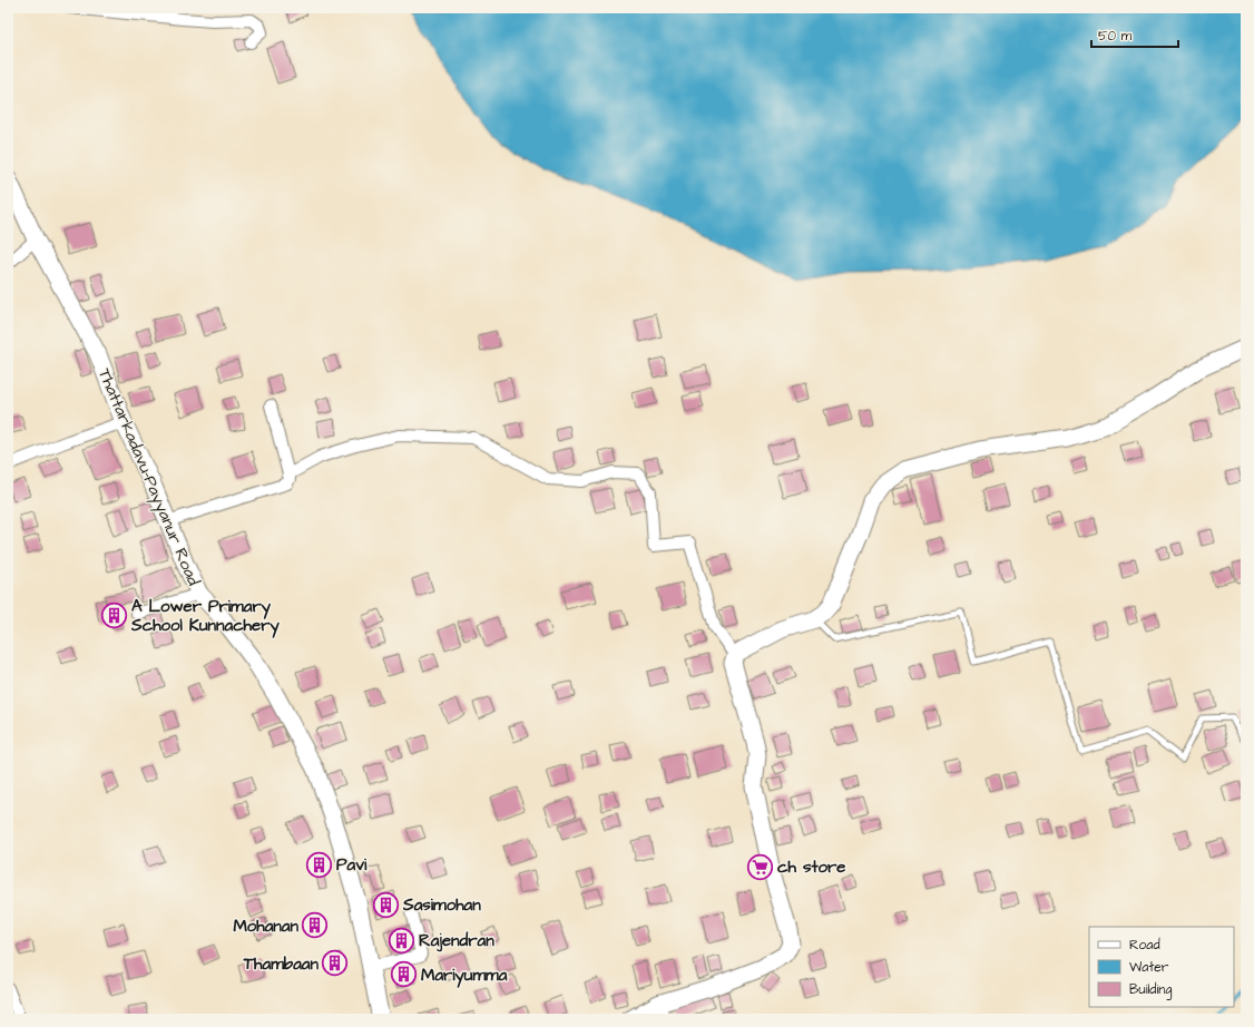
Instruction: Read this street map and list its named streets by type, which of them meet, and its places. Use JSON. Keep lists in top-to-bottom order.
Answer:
{
  "streets": {
    "main road": ["Thattarkadavu-Payyanur Road"]
  },
  "places": {
    "building": [
      "A Lower Primary School Kunnachery",
      "Pavi",
      "Sasimohan",
      "Mohanan",
      "Rajendran",
      "Thambaan",
      "Mariyumma"
    ],
    "supermarket": ["ch store"]
  },
  "legend": ["Road", "Water", "Building"],
  "scale_bar": "50 m"
}
